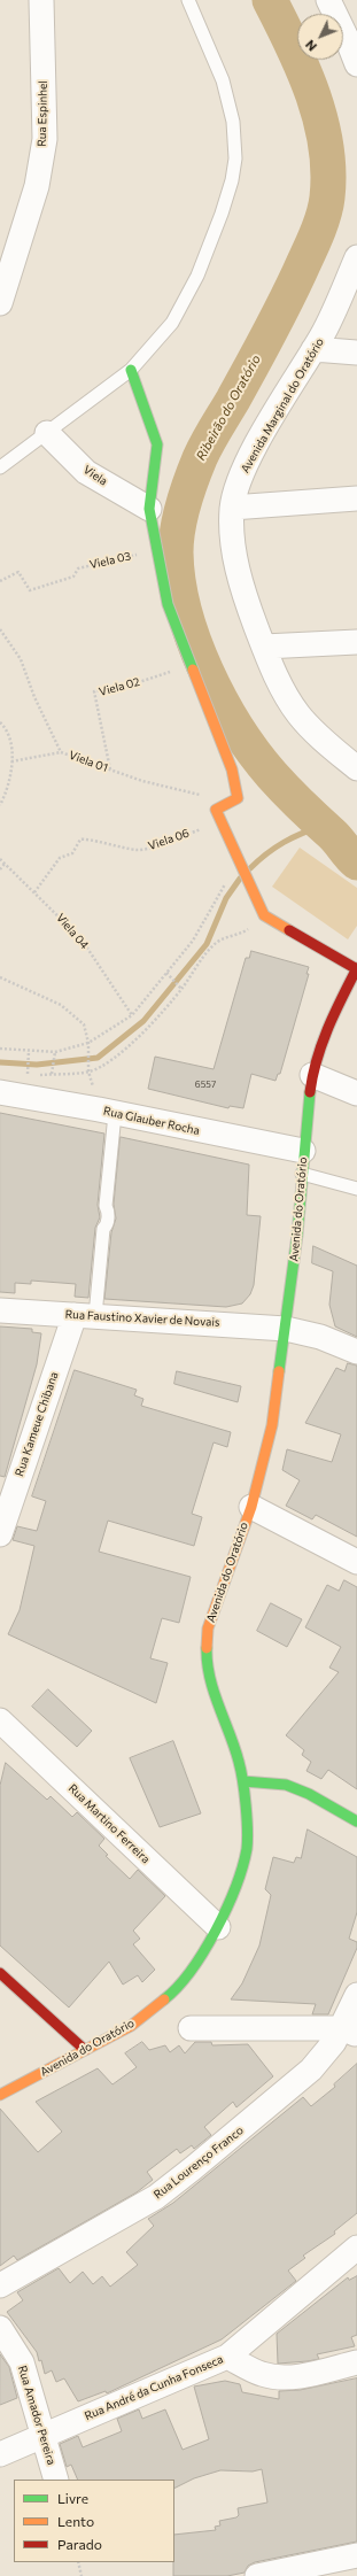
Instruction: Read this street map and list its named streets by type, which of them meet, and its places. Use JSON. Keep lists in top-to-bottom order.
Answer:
{
  "streets": {
    "main road": ["Avenida do Oratório"],
    "street": [
      "Rua Espinhel",
      "Avenida Marginal do Oratório",
      "Viela",
      "Rua Glauber Rocha",
      "Rua Faustino Xavier de Novais",
      "Rua Kameue Chibana",
      "Rua Martino Ferreira",
      "Rua Lourenço Franco",
      "Rua André da Cunha Fonseca",
      "Rua Amador Pereira"
    ],
    "path": [
      "Viela 03",
      "Viela 02",
      "Viela 01",
      "Viela 06",
      "Viela 04"
    ]
  },
  "crossings": [
    ["Viela 02", "Viela 01"],
    ["Viela 06", "Viela 04"],
    ["Rua Glauber Rocha", "Avenida do Oratório"],
    ["Avenida do Oratório", "Rua Faustino Xavier de Novais"],
    ["Avenida do Oratório", "Rua Martino Ferreira"],
    ["Rua Faustino Xavier de Novais", "Rua Kameue Chibana"],
    ["Rua André da Cunha Fonseca", "Rua Amador Pereira"]
  ],
  "water": ["Ribeirão do Oratório"],
  "house_numbers": ["6557"],
  "legend": ["Livre", "Lento", "Parado"],
  "north": "bottom left"
}
